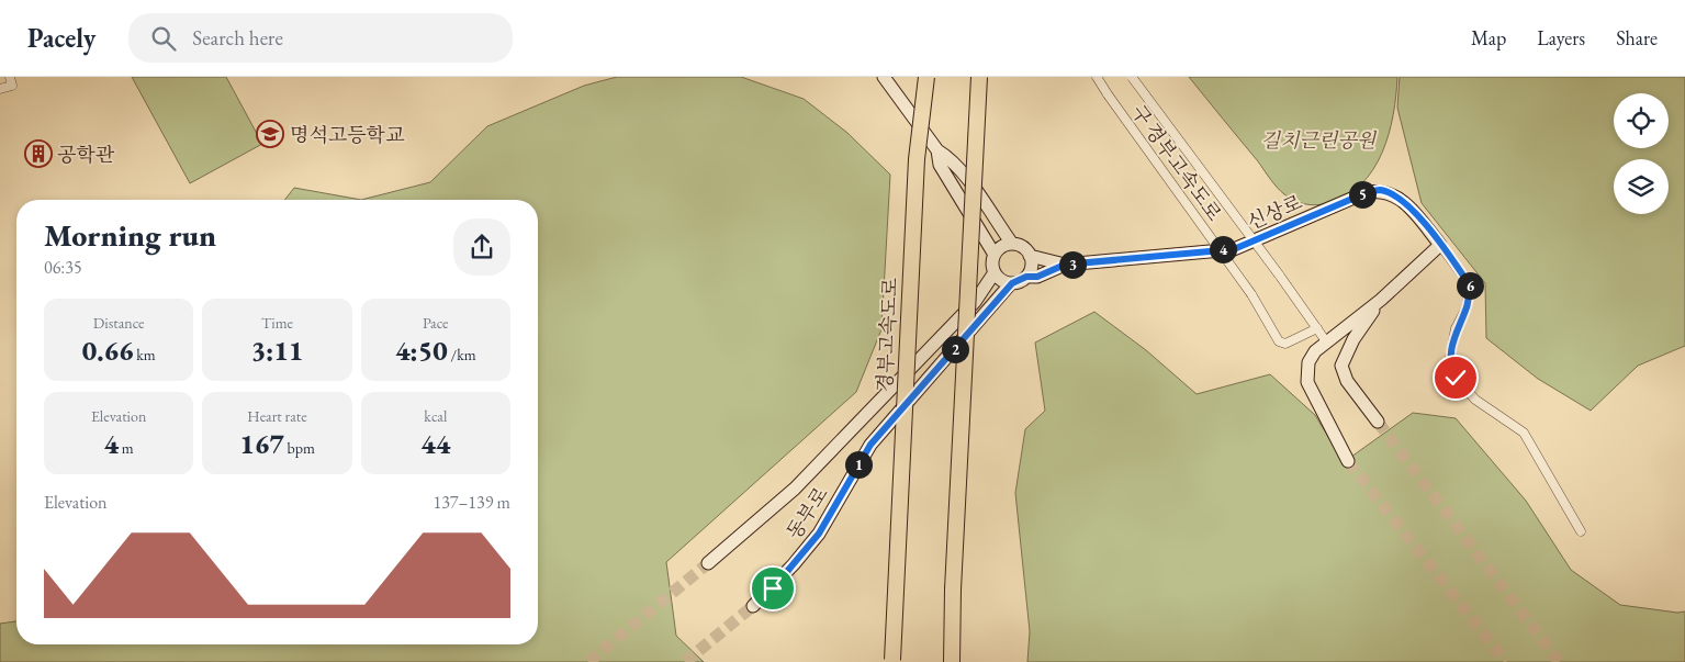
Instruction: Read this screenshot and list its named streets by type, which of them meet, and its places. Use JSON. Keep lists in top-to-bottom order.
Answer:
{
  "streets": {
    "highway": ["경부고속도로"],
    "main road": ["신상로", "동부로"],
    "street": ["구 경부고속도로"]
  },
  "parks": ["길치근린공원"],
  "places": {
    "school or university": ["명석고등학교"],
    "building": ["공학관"]
  },
  "page": {
    "header": "Pacely",
    "search": "Search here",
    "nav": ["Map", "Layers", "Share"],
    "pins": [
      "5",
      "4",
      "3",
      "6",
      "2",
      "1"
    ],
    "heading": ["Morning run", "06:35"],
    "stats": [
      ["Distance", "0.66 km"],
      ["Time", "3:11"],
      ["Pace", "4:50 /km"],
      ["Elevation", "4 m"],
      ["Heart rate", "167 bpm"],
      ["kcal", "44"]
    ],
    "chart": ["Elevation", "137–139 m"]
  }
}
